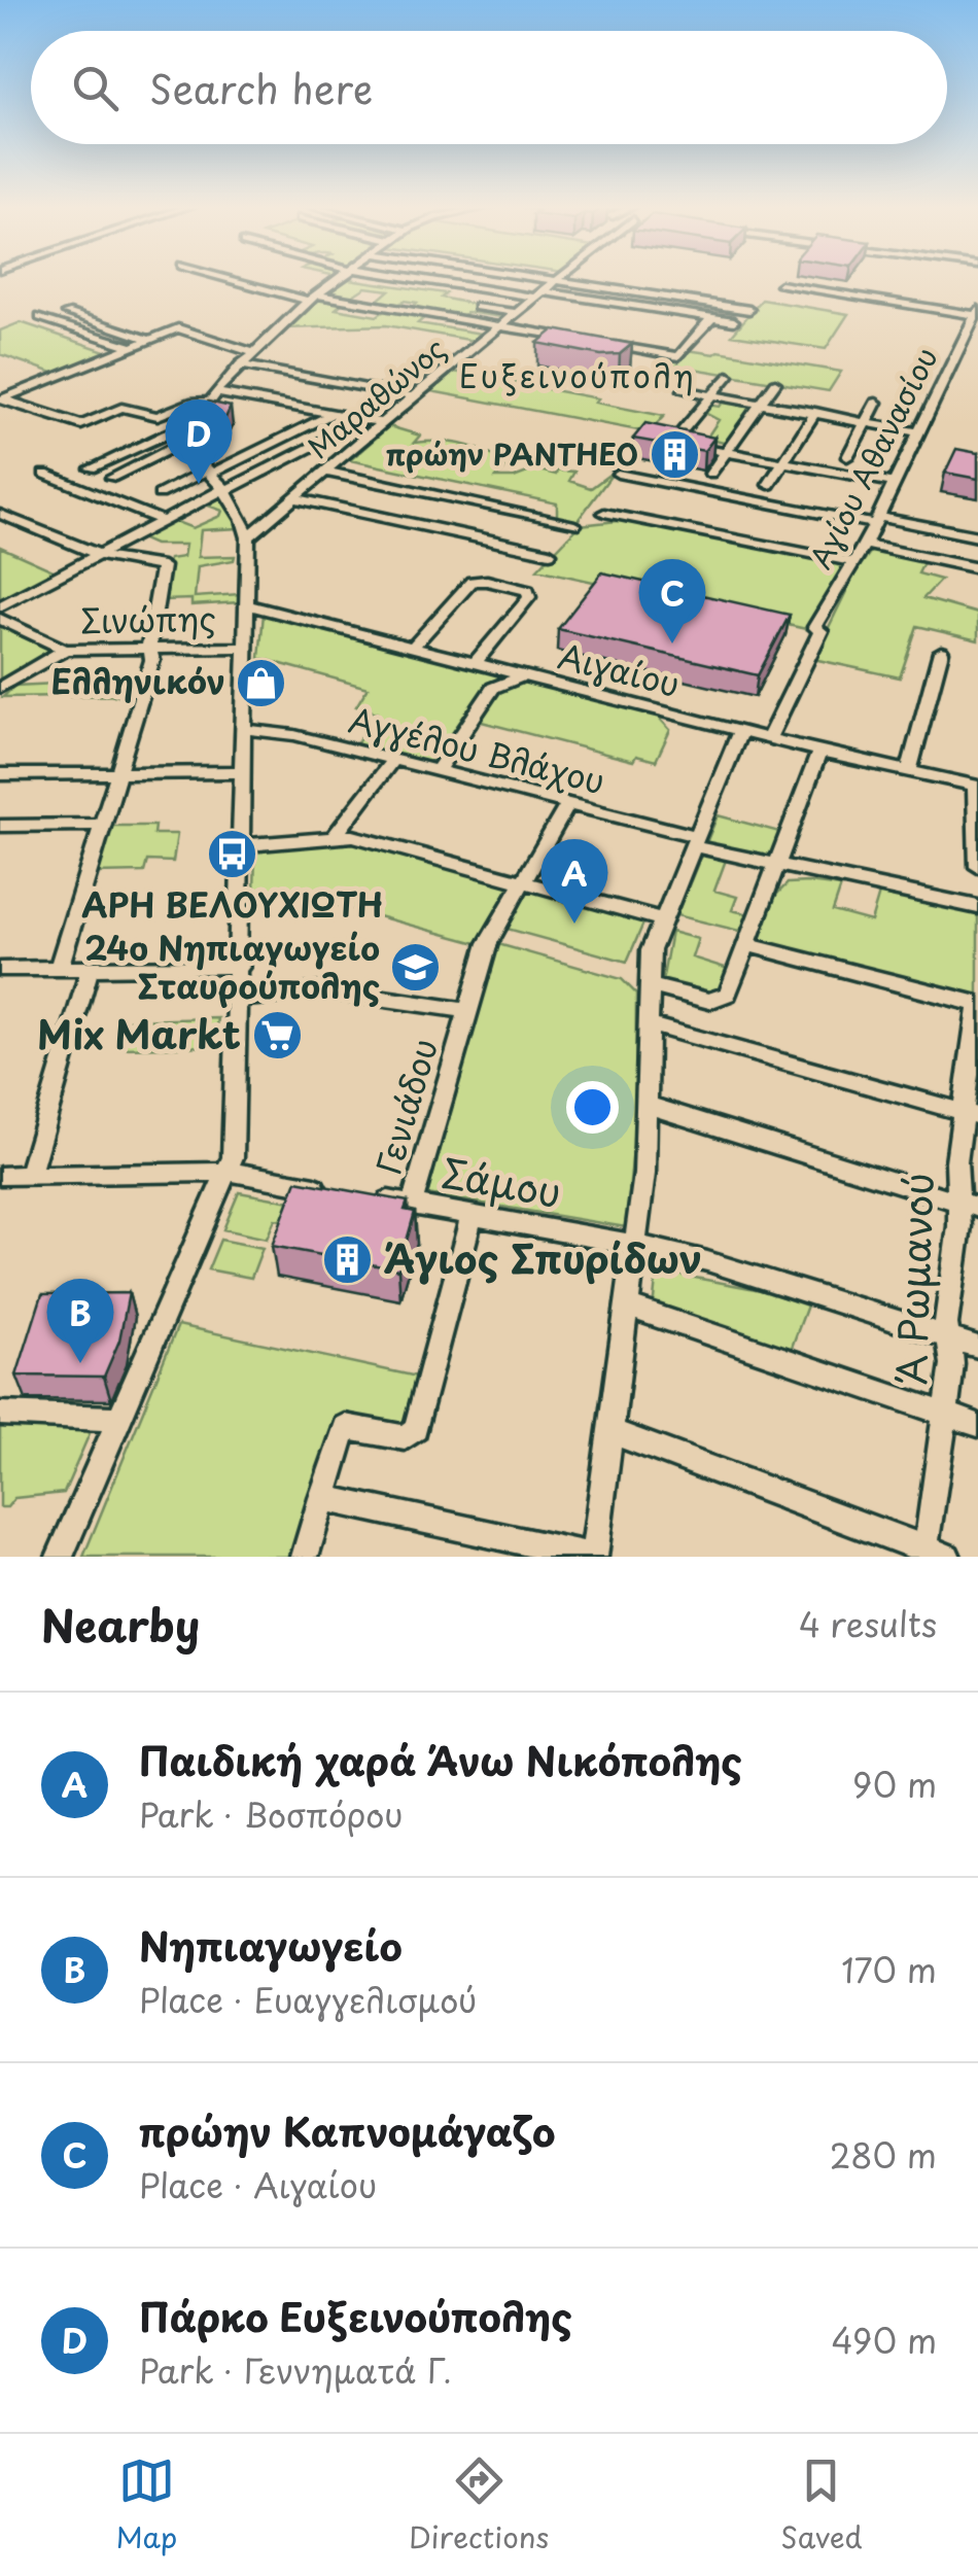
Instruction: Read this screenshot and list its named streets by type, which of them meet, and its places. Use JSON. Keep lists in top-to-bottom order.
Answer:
{
  "streets": {
    "street": [
      "Μαραθώνος",
      "Αγίου Αθανασίου",
      "Σινώπης",
      "Αιγαίου",
      "Αγγέλου Βλάχου",
      "Γενιάδου",
      "Σάμου",
      "Α΄ Ρωμανού"
    ]
  },
  "crossings": [
    ["Αγίου Αθανασίου", "Αιγαίου"],
    ["Αγγέλου Βλάχου", "Γενιάδου"],
    ["Γενιάδου", "Σάμου"],
    ["Σάμου", "Α΄ Ρωμανού"]
  ],
  "districts": ["Ευξεινούπολη"],
  "places": {
    "building": ["πρώην PANTHEO", "Άγιος Σπυρίδων"],
    "shop": ["Ελληνικόν"],
    "bus stop": ["ΑΡΗ ΒΕΛΟΥΧΙΩΤΗ"],
    "school or university": ["24ο Νηπιαγωγείο Σταυρούπολης"],
    "supermarket": ["Mix Markt"]
  },
  "page": {
    "search": "Search here",
    "pins": [
      "D",
      "C",
      "A",
      "B"
    ],
    "heading": ["Nearby", "4 results"],
    "list": [
      {
        "mark": "A",
        "name": "Παιδική χαρά Άνω Νικόπολης",
        "note": "Park · Βοσπόρου",
        "value": "90 m"
      },
      {
        "mark": "B",
        "name": "Νηπιαγωγείο",
        "note": "Place · Ευαγγελισμού",
        "value": "170 m"
      },
      {
        "mark": "C",
        "name": "πρώην Καπνομάγαζο",
        "note": "Place · Αιγαίου",
        "value": "280 m"
      },
      {
        "mark": "D",
        "name": "Πάρκο Ευξεινούπολης",
        "note": "Park · Γεννηματά Γ.",
        "value": "490 m"
      }
    ],
    "nav": ["Map", "Directions", "Saved"]
  }
}
